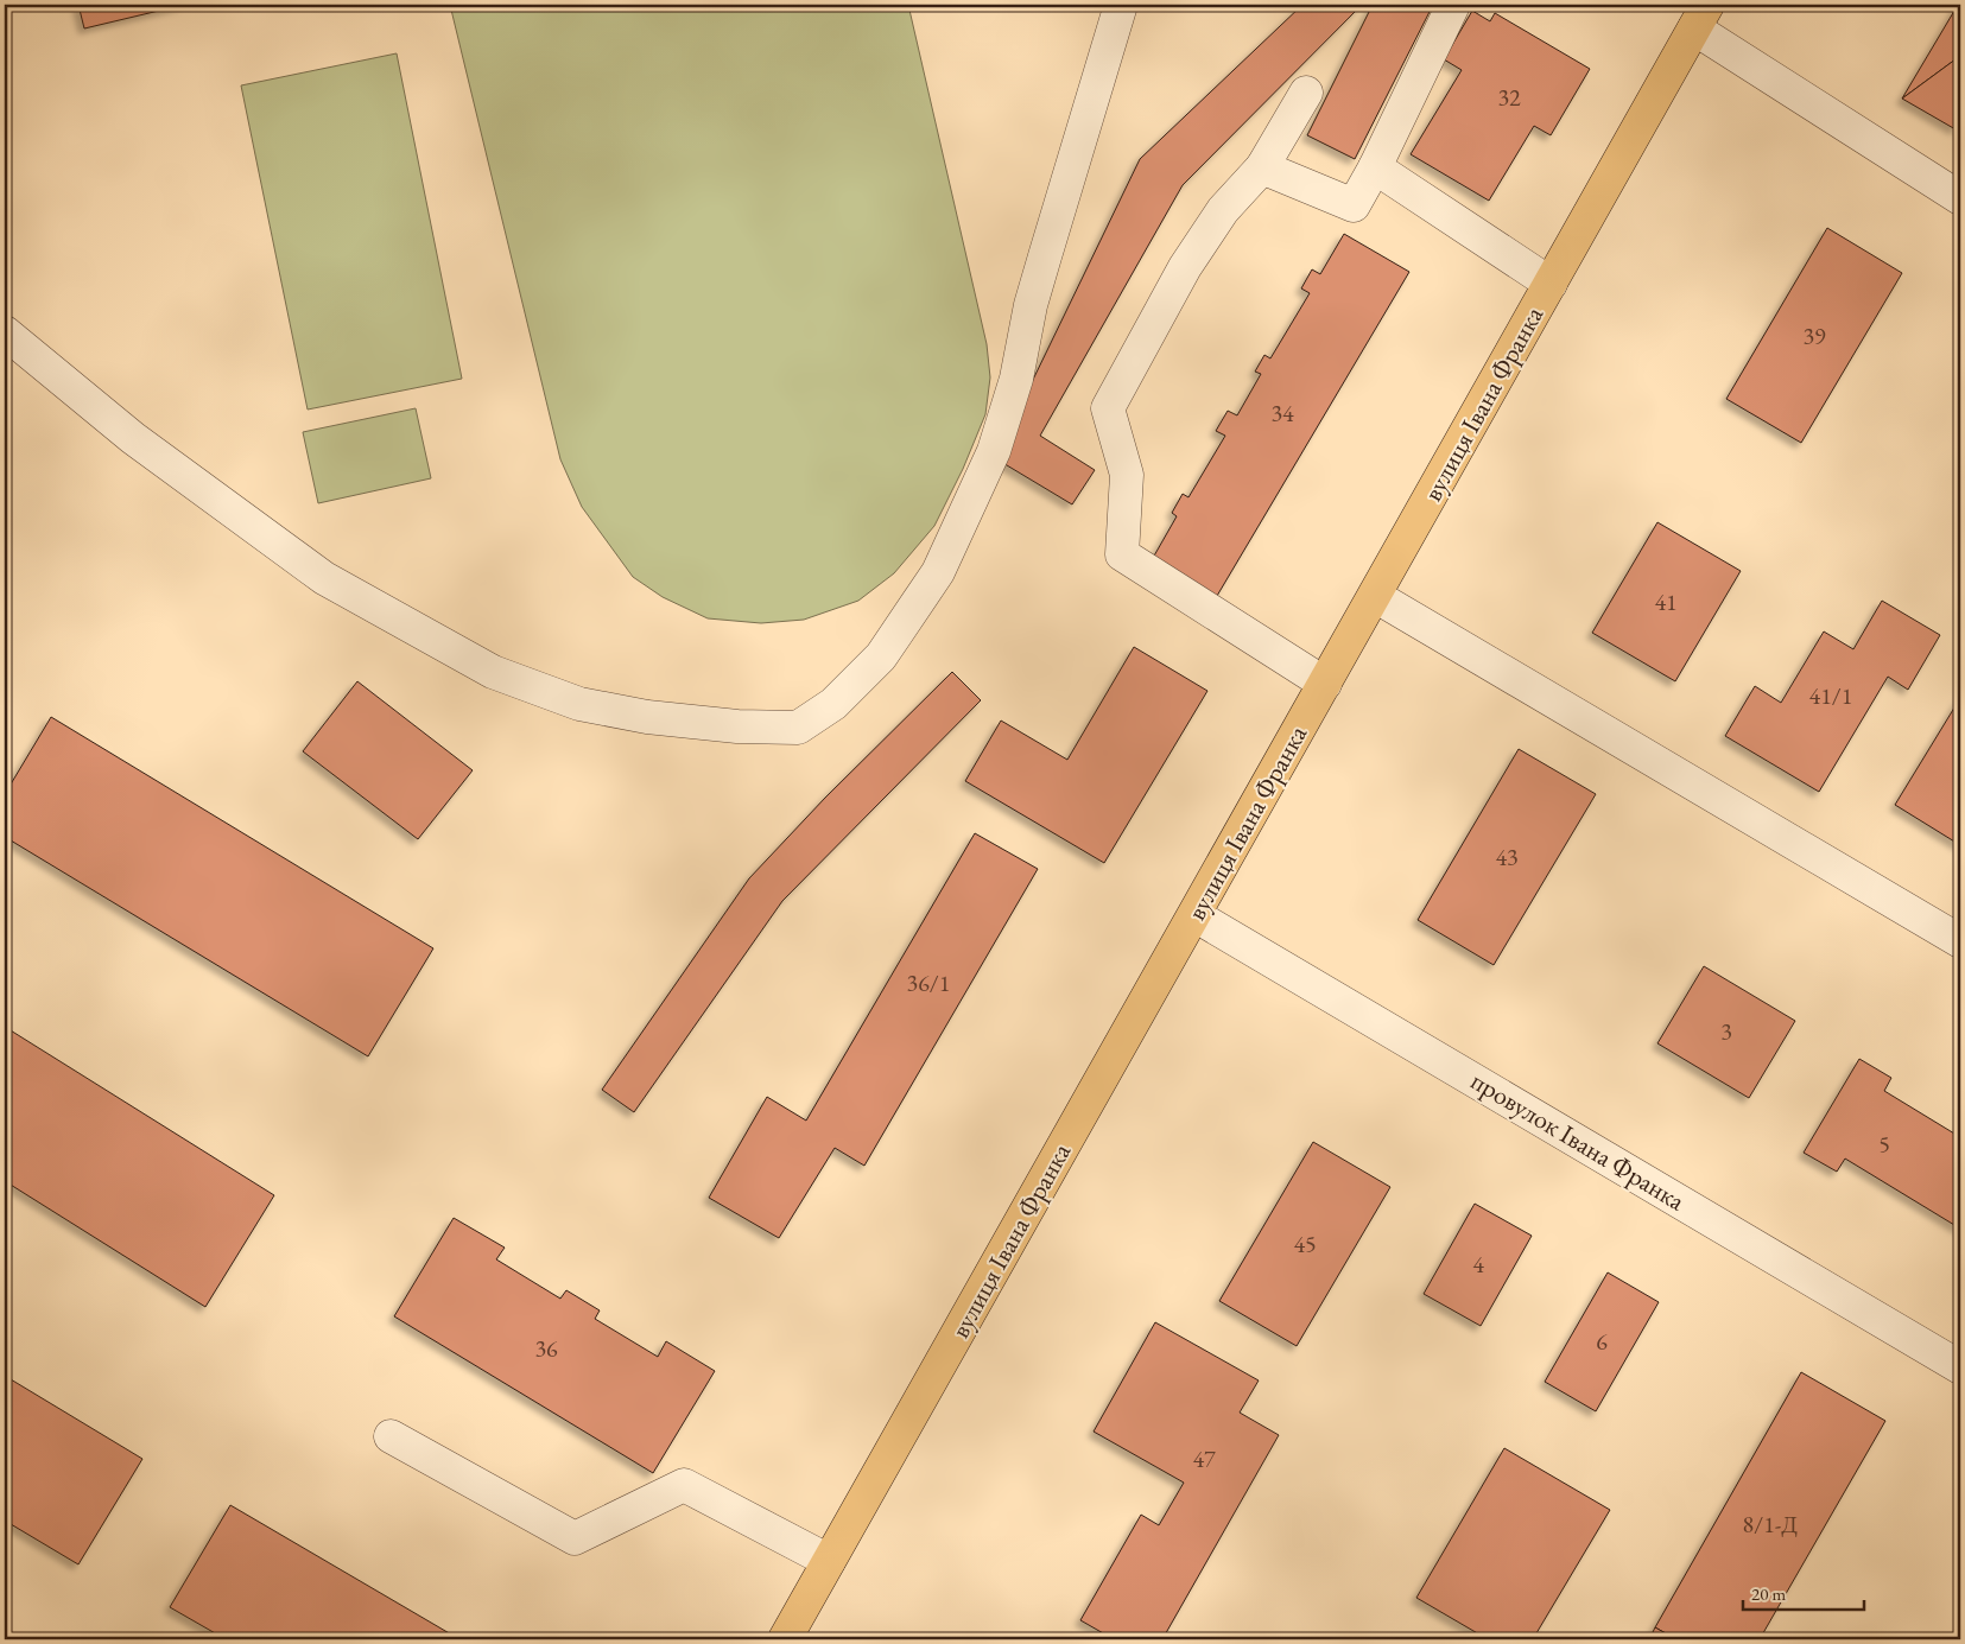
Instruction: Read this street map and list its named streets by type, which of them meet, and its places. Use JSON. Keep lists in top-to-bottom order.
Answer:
{
  "streets": {
    "main road": ["вулиця Івана Франка"],
    "street": ["провулок Івана Франка"]
  },
  "crossings": [
    ["вулиця Івана Франка", "провулок Івана Франка"]
  ],
  "house_numbers": [
    "32",
    "39",
    "34",
    "41",
    "41/1",
    "43",
    "36/1",
    "3",
    "5",
    "45",
    "4",
    "6",
    "36",
    "47",
    "8/1-Д"
  ],
  "scale_bar": "20 m"
}
